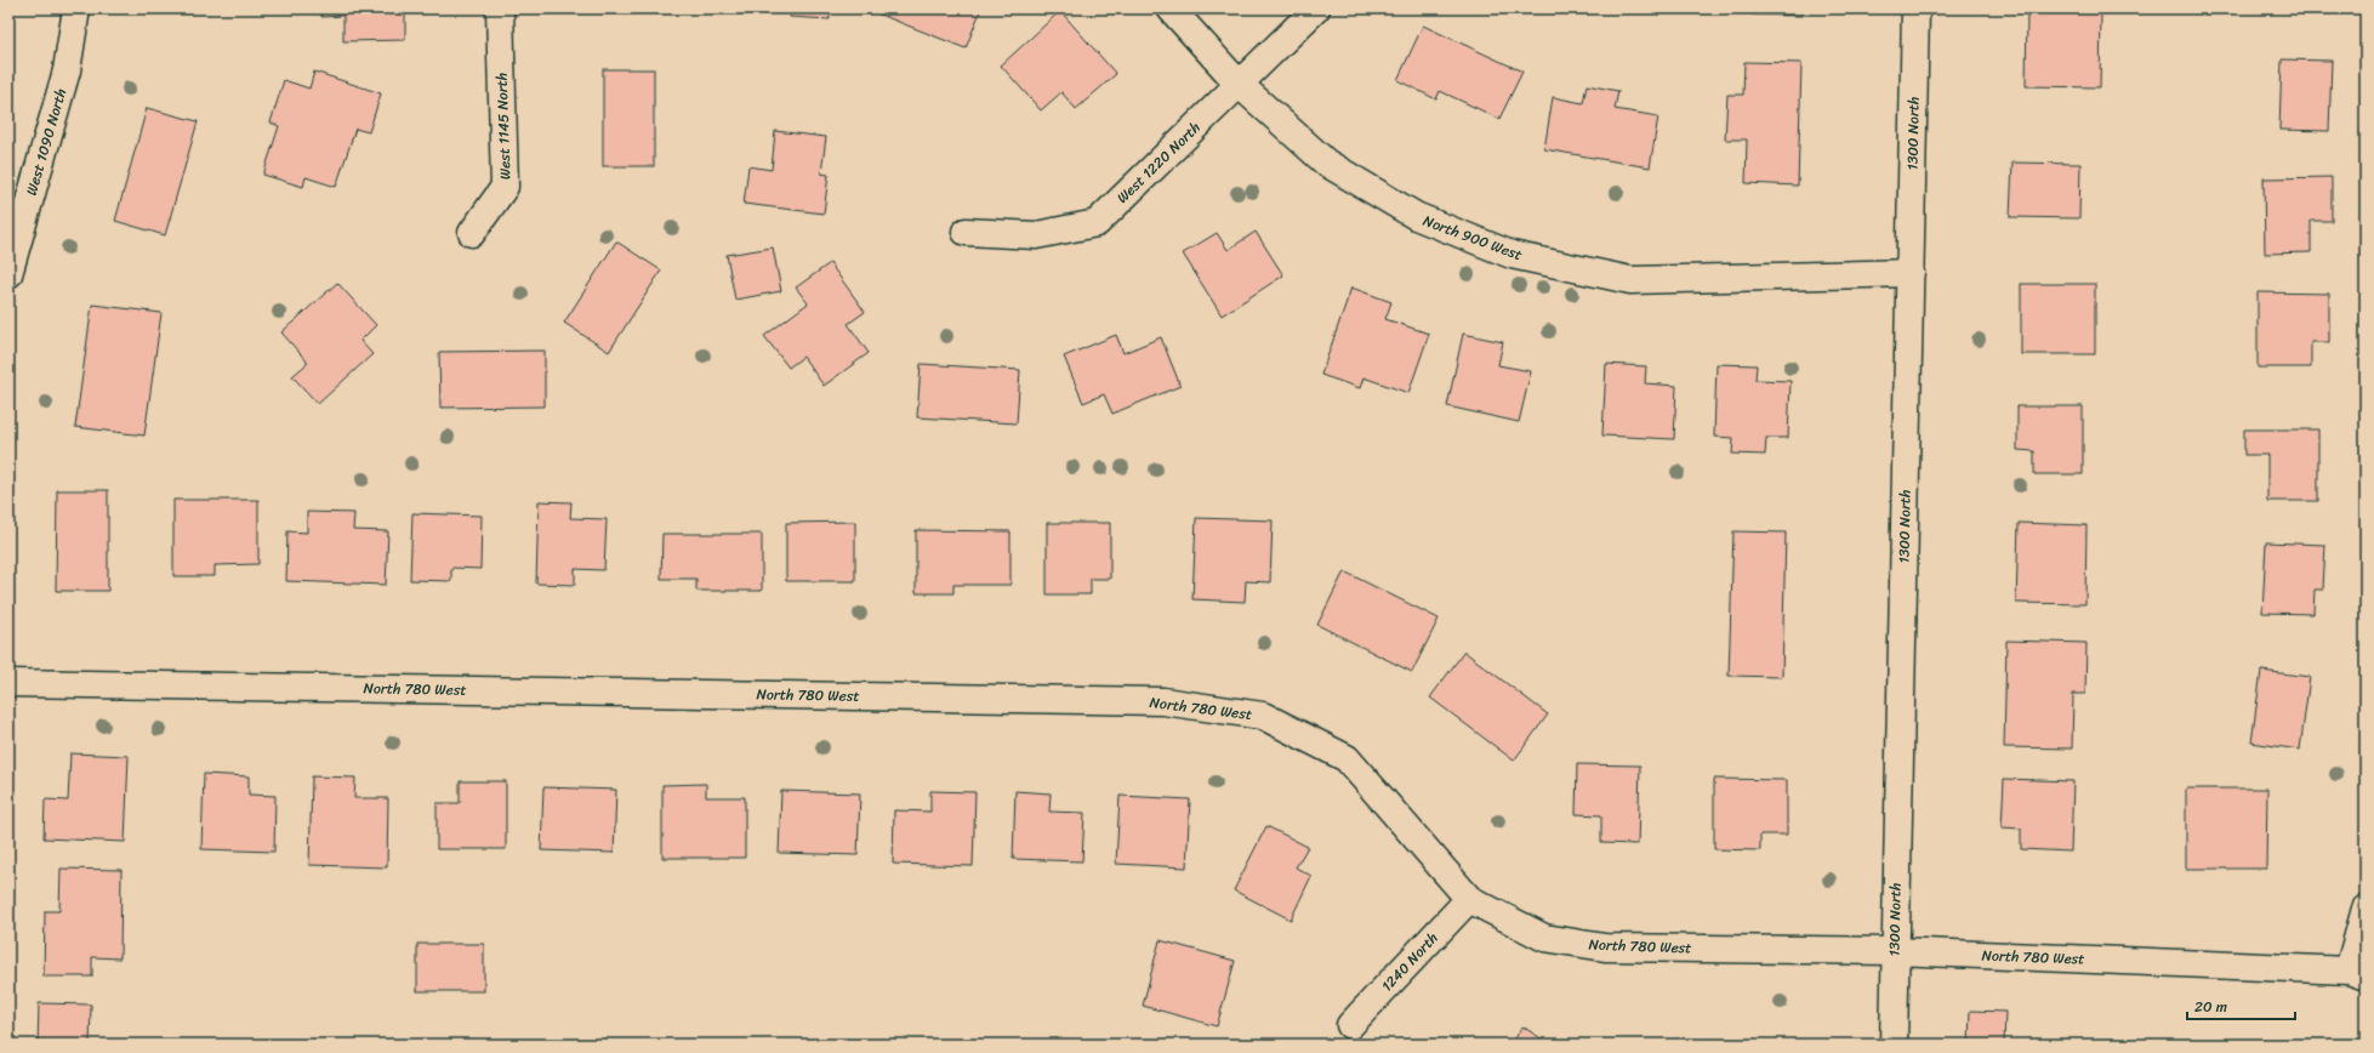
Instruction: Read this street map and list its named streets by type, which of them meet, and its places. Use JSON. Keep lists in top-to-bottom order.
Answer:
{
  "streets": {
    "street": [
      "West 1145 North",
      "1300 North",
      "West 1090 North",
      "West 1220 North",
      "North 900 West",
      "North 780 West",
      "1240 North"
    ]
  },
  "crossings": [
    ["1300 North", "North 900 West"],
    ["1300 North", "North 780 West"],
    ["West 1220 North", "North 900 West"],
    ["North 780 West", "1240 North"]
  ],
  "scale_bar": "20 m"
}
